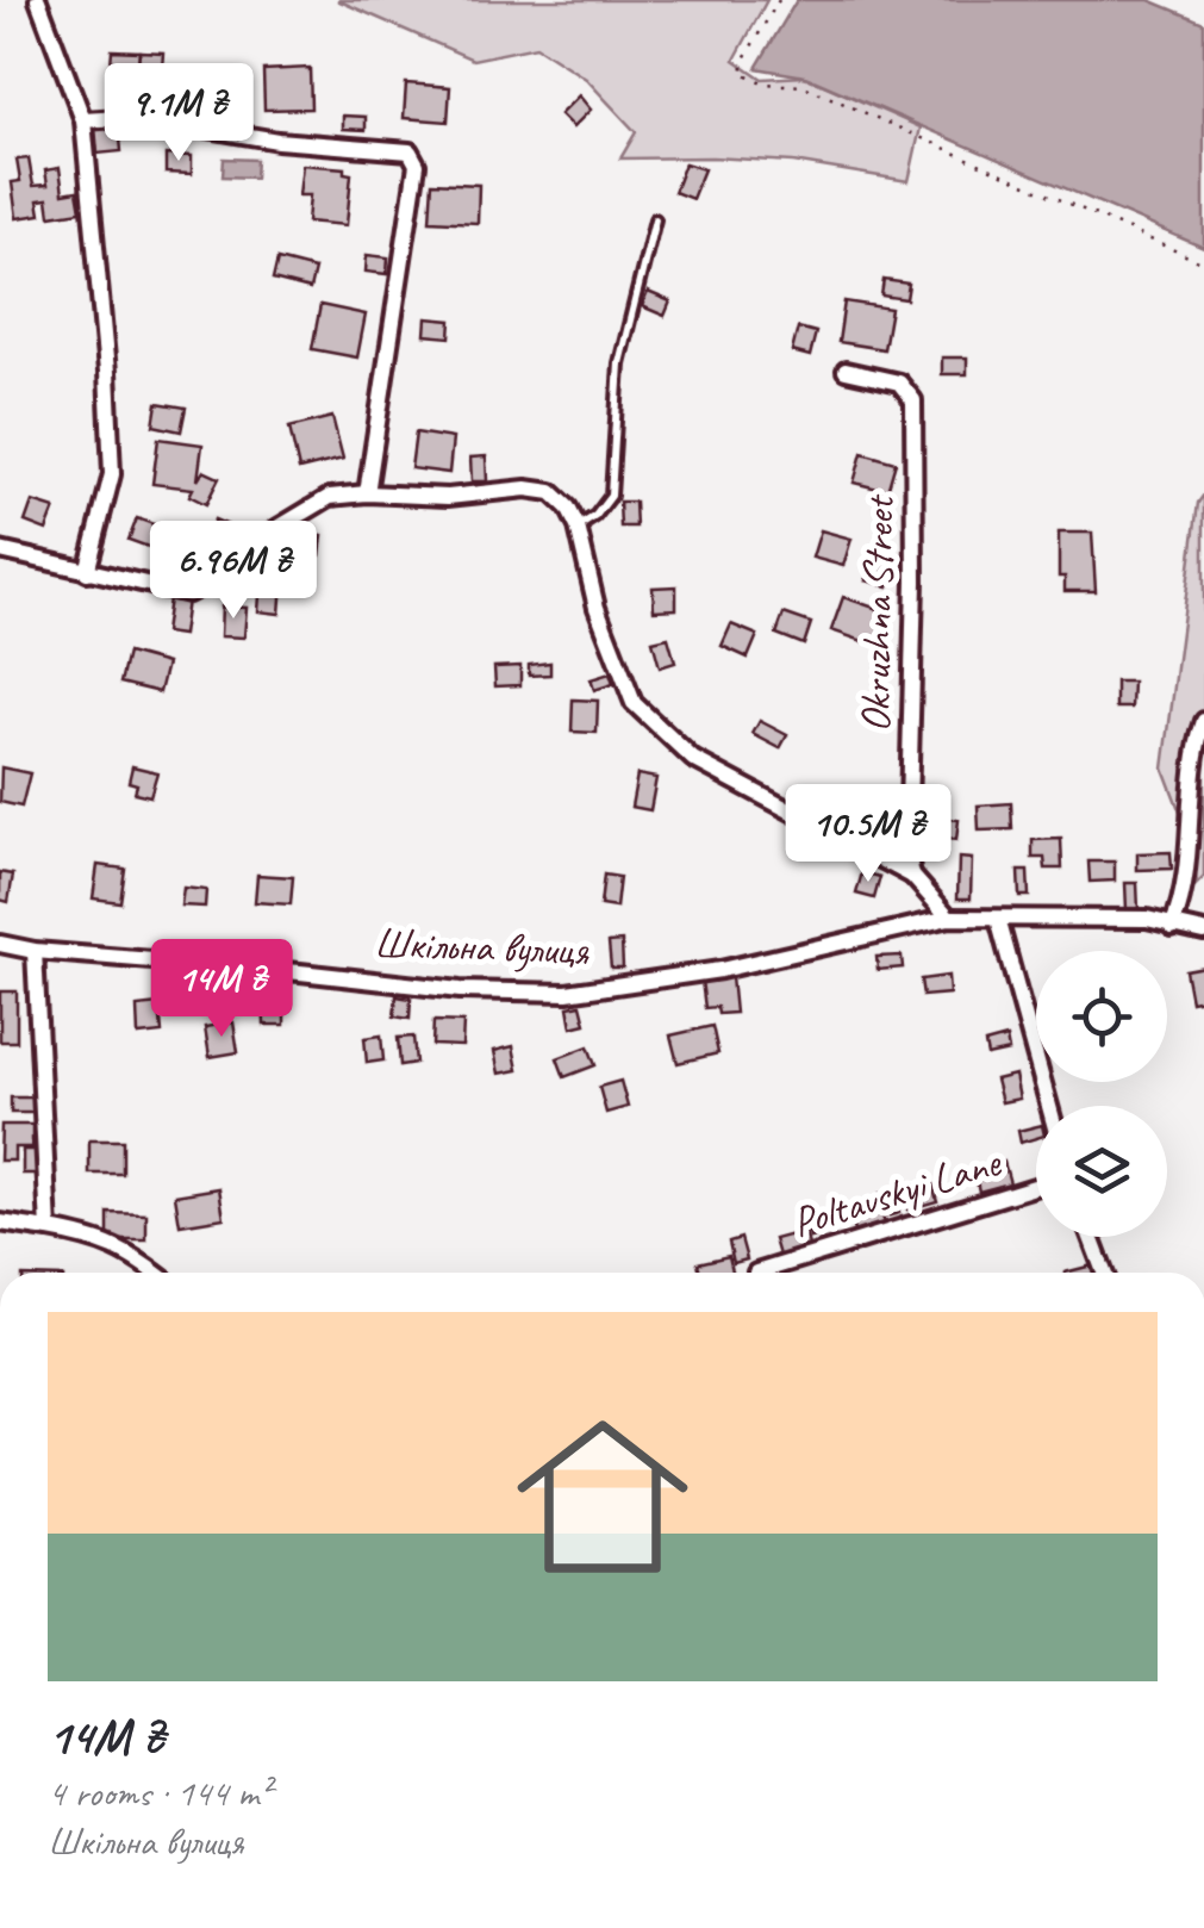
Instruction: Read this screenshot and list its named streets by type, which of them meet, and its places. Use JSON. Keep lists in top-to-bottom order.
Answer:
{
  "streets": {
    "street": ["Okruzhna Street", "Шкільна вулиця", "Poltavskyi Lane"]
  },
  "page": {
    "price": [
      "9.1M ₴",
      "6.96M ₴",
      "10.5M ₴",
      "14M ₴"
    ],
    "list": [
      {
        "name": "14M ₴",
        "note": "4 rooms · 144 m² · Шкільна вулиця"
      }
    ]
  }
}
